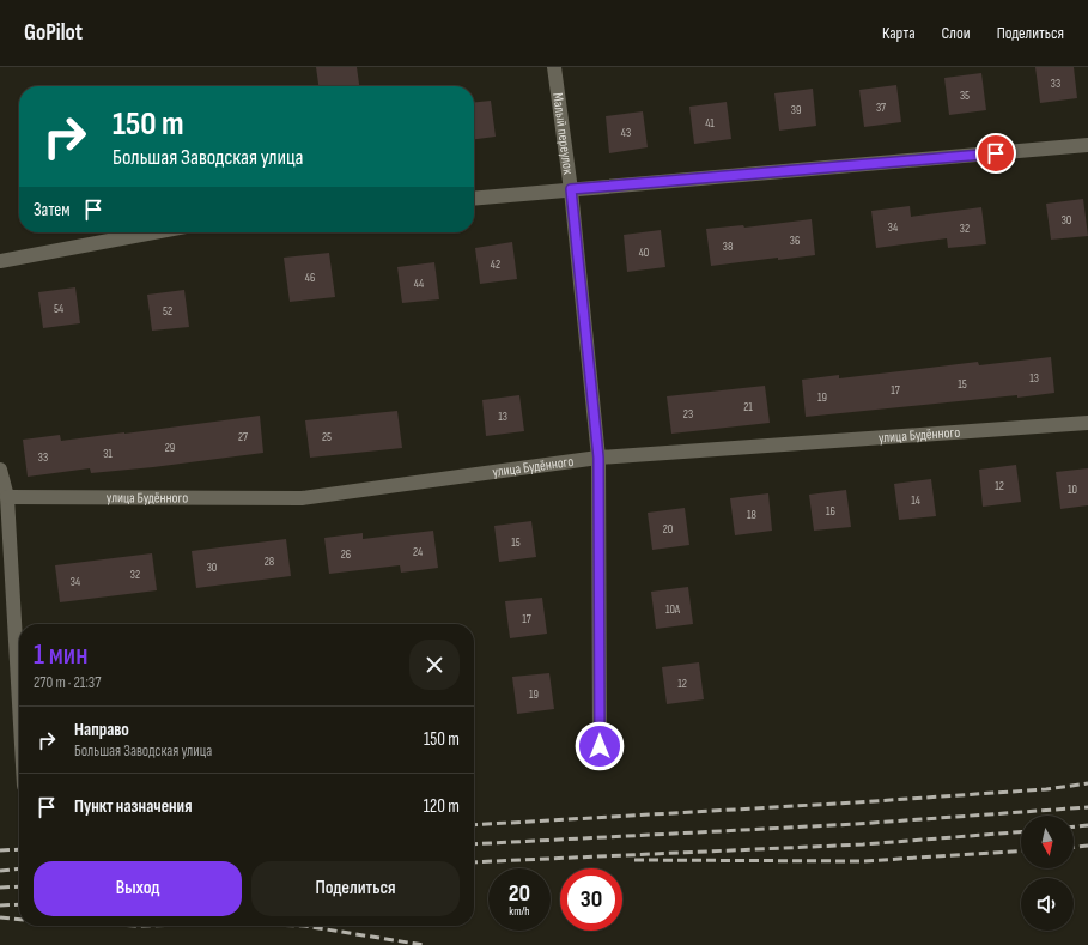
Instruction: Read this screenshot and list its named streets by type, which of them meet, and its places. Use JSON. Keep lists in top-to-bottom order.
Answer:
{
  "streets": {
    "street": ["Малый переулок", "улица Будённого"]
  },
  "crossings": [
    ["Малый переулок", "улица Будённого"]
  ],
  "house_numbers": [
    "33",
    "35",
    "37",
    "39",
    "41",
    "43",
    "30",
    "34",
    "32",
    "36",
    "38",
    "40",
    "42",
    "46",
    "44",
    "54",
    "52",
    "13",
    "15",
    "17",
    "19",
    "21",
    "23",
    "13",
    "27",
    "25",
    "29",
    "31",
    "33",
    "12",
    "10",
    "14",
    "16",
    "18",
    "20",
    "15",
    "24",
    "26",
    "28",
    "30",
    "32",
    "34",
    "10А",
    "17",
    "12",
    "19"
  ],
  "north": "bottom",
  "page": {
    "header": "GoPilot",
    "nav": ["Карта", "Слои", "Поделиться"],
    "turn": ["150 m", "Большая Заводская улица"],
    "then": "Затем",
    "heading": ["1 мин", "270 m · 21:37"],
    "list": [
      {
        "name": "Направо",
        "note": "Большая Заводская улица",
        "value": "150 m"
      },
      {
        "name": "Пункт назначения",
        "value": "120 m"
      }
    ],
    "buttons": ["Выход", "Поделиться"],
    "speed": "20 km/h",
    "limit": "30"
  }
}
